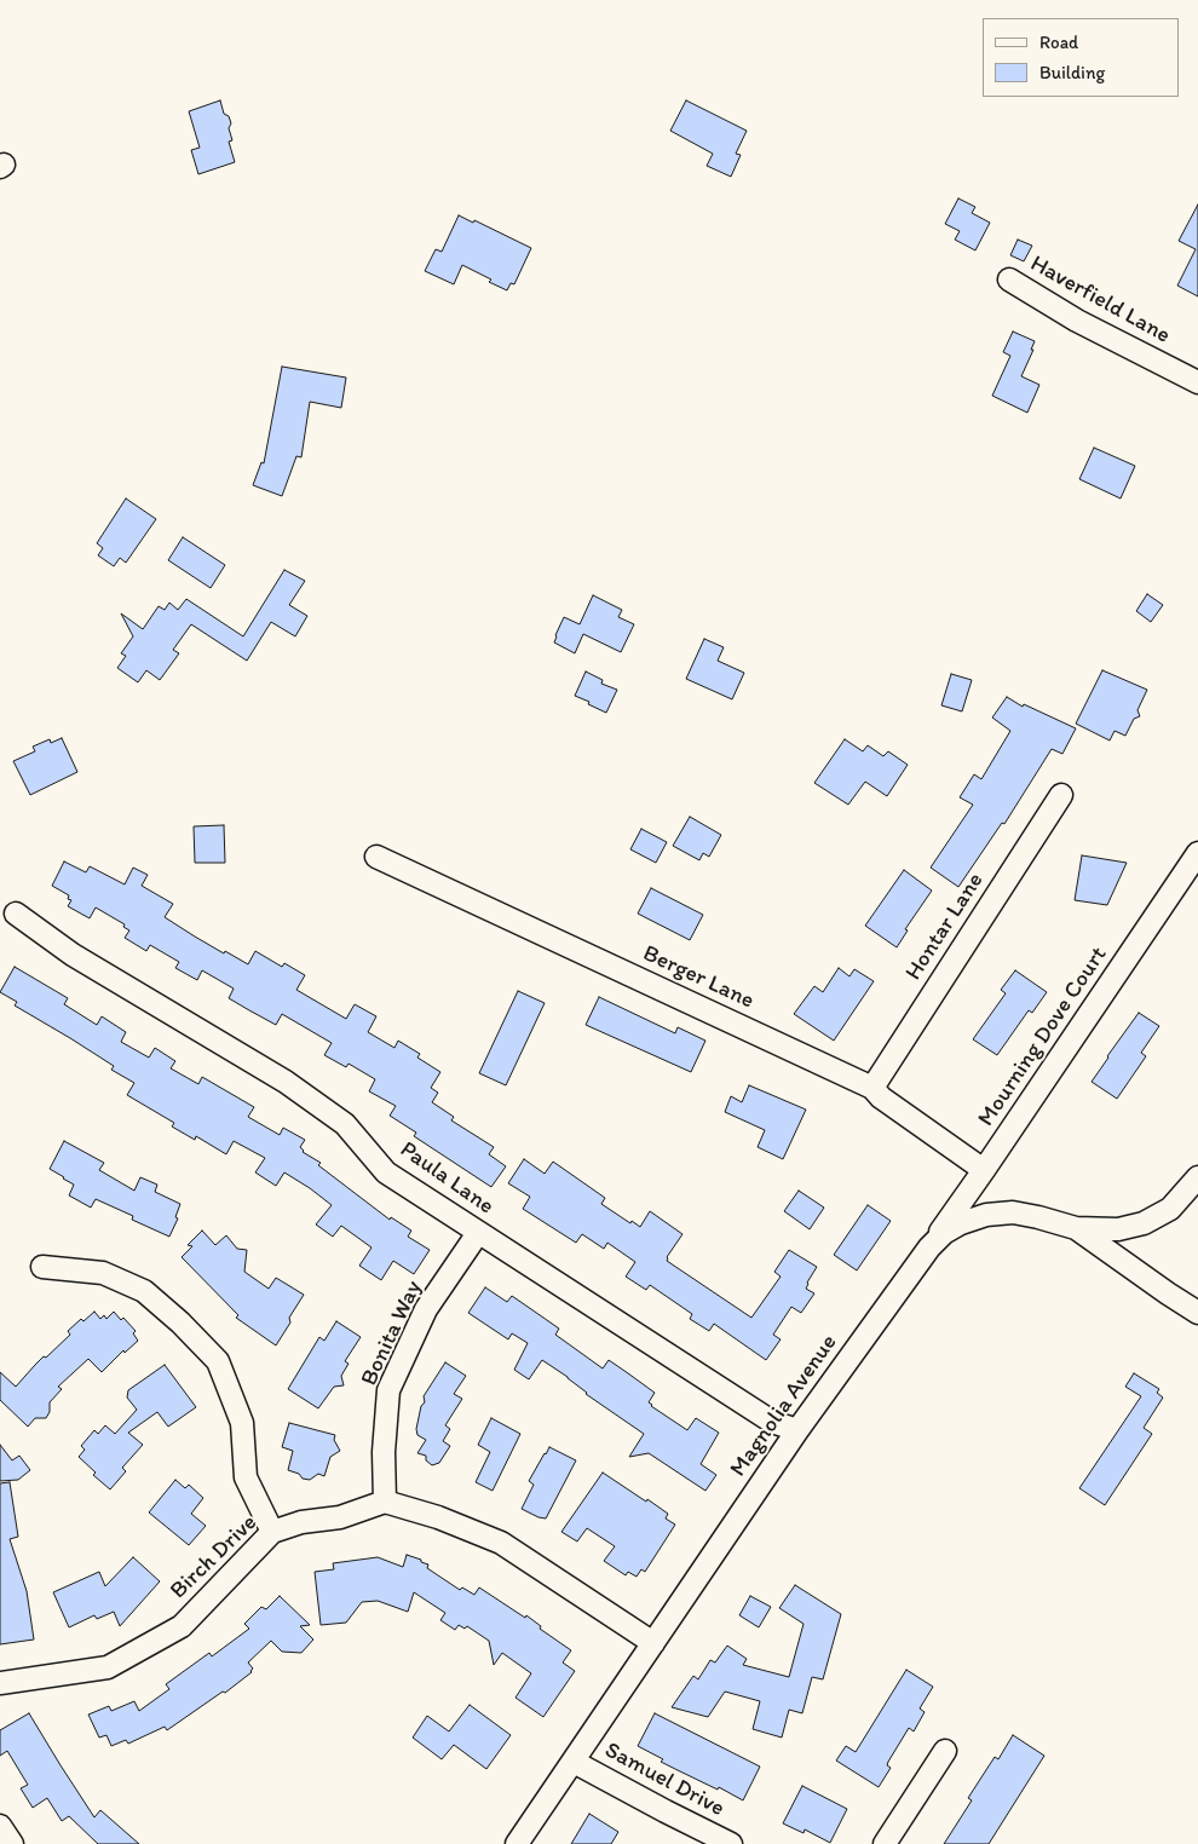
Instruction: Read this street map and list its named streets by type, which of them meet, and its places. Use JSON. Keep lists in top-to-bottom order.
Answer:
{
  "streets": {
    "street": [
      "Haverfield Lane",
      "Hontar Lane",
      "Berger Lane",
      "Mourning Dove Court",
      "Paula Lane",
      "Bonita Way",
      "Magnolia Avenue",
      "Birch Drive",
      "Samuel Drive"
    ]
  },
  "crossings": [
    ["Hontar Lane", "Berger Lane"],
    ["Berger Lane", "Mourning Dove Court"],
    ["Mourning Dove Court", "Magnolia Avenue"],
    ["Paula Lane", "Bonita Way"],
    ["Paula Lane", "Magnolia Avenue"],
    ["Bonita Way", "Birch Drive"],
    ["Magnolia Avenue", "Samuel Drive"]
  ],
  "legend": ["Road", "Building"]
}
